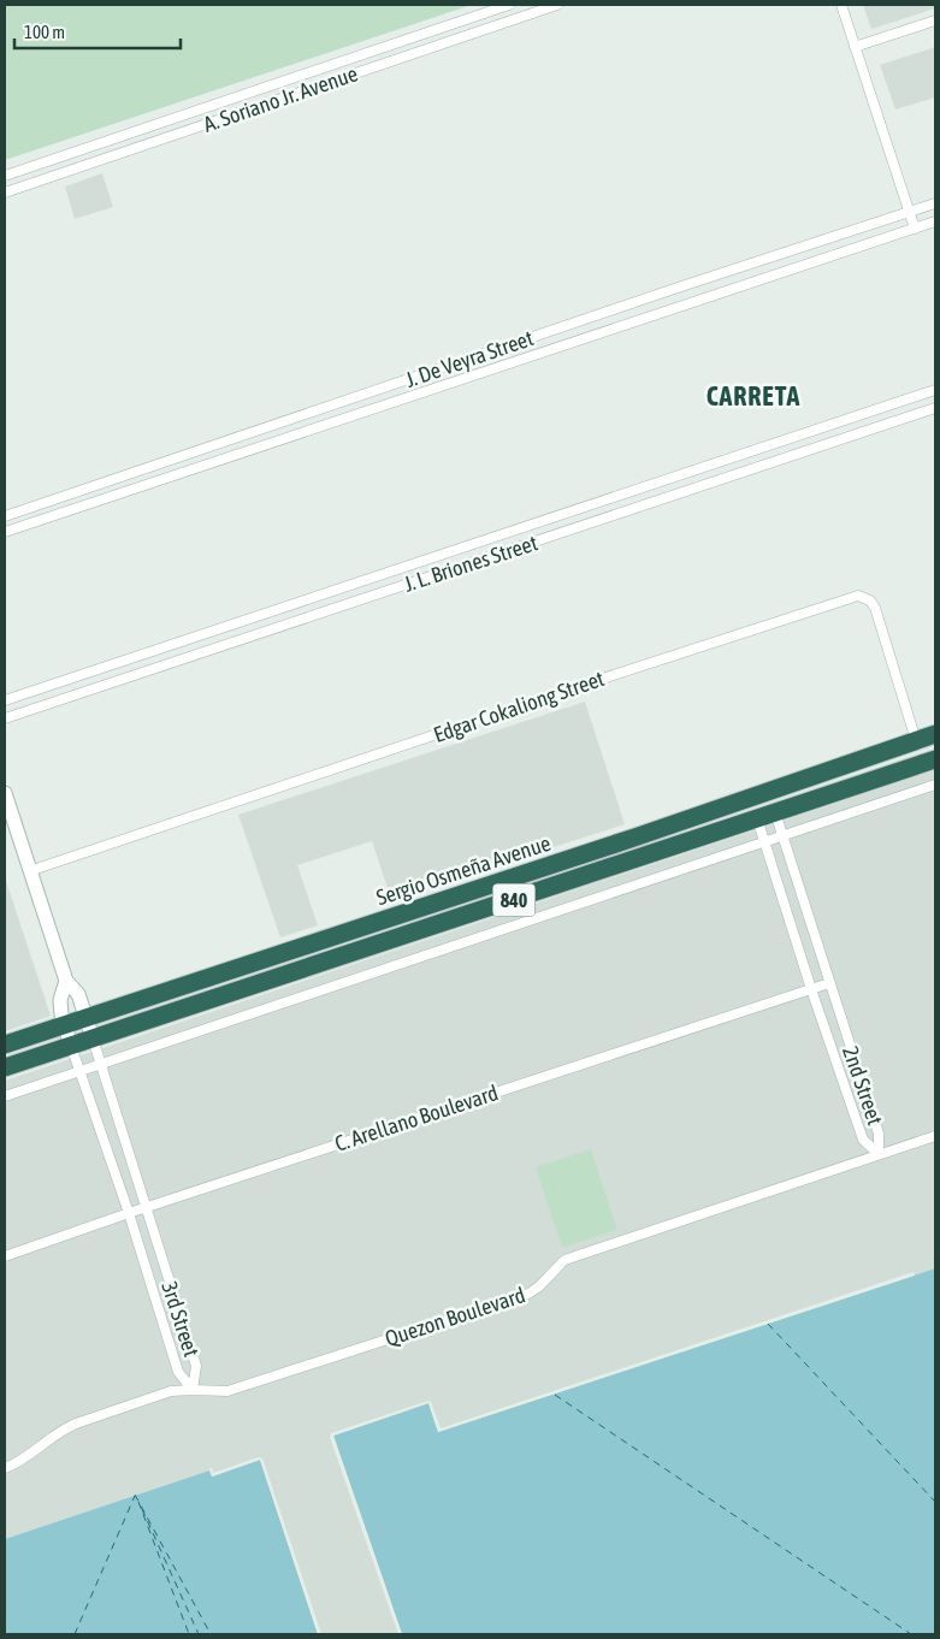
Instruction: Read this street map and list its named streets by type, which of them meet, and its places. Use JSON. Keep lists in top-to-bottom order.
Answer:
{
  "streets": {
    "highway": ["Sergio Osmeña Avenue", "840"],
    "street": [
      "A. Soriano Jr. Avenue",
      "J. De Veyra Street",
      "J. L. Briones Street",
      "Edgar Cokaliong Street",
      "2nd Street",
      "C. Arellano Boulevard",
      "Quezon Boulevard",
      "3rd Street"
    ]
  },
  "crossings": [
    ["Edgar Cokaliong Street", "Sergio Osmeña Avenue"],
    ["Sergio Osmeña Avenue", "2nd Street"],
    ["Sergio Osmeña Avenue", "3rd Street"],
    ["2nd Street", "C. Arellano Boulevard"],
    ["2nd Street", "Quezon Boulevard"],
    ["C. Arellano Boulevard", "3rd Street"],
    ["Quezon Boulevard", "3rd Street"]
  ],
  "districts": ["CARRETA"],
  "scale_bar": "100 m"
}
